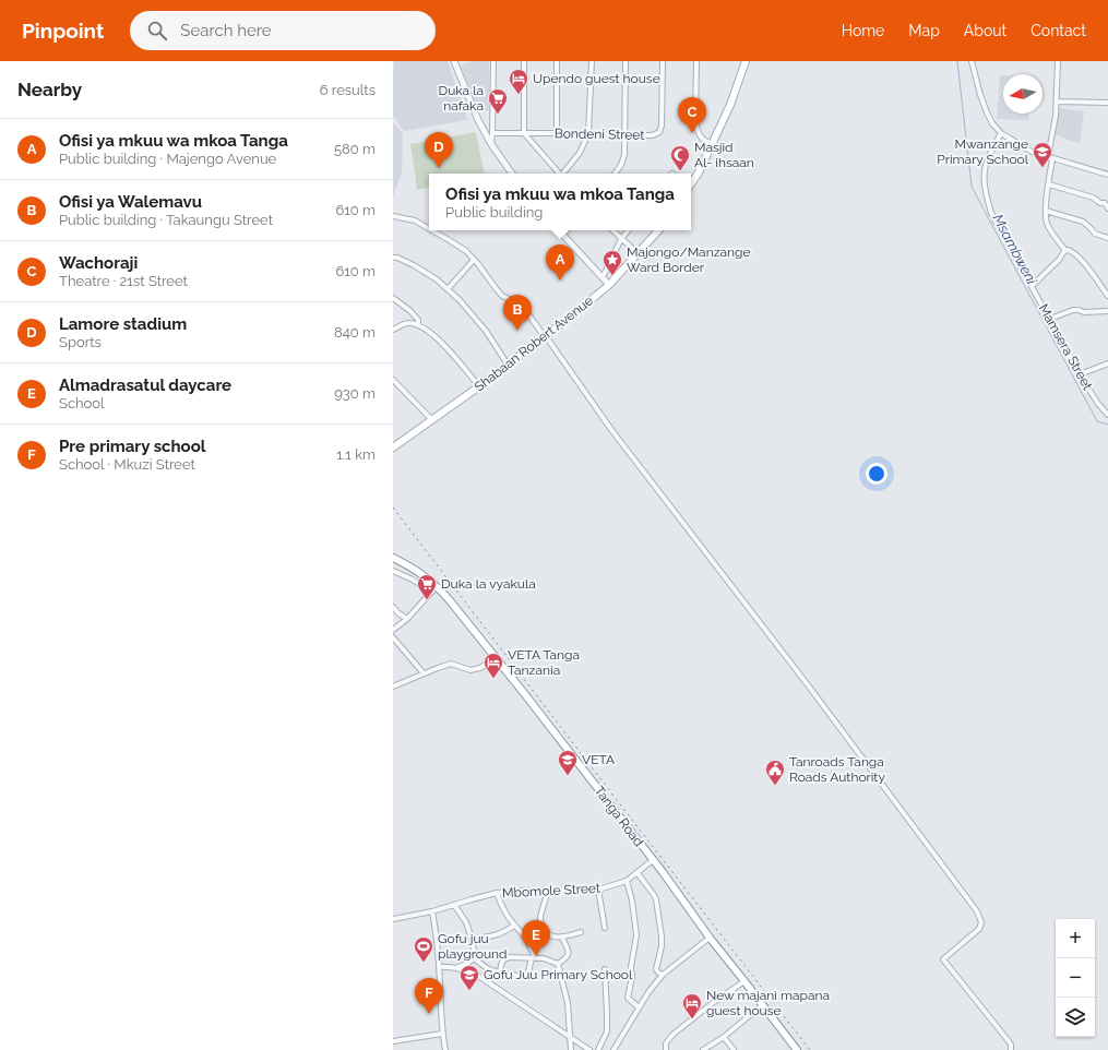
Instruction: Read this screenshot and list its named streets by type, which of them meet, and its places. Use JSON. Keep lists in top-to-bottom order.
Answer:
{
  "streets": {
    "main road": ["Shabaan Robert Avenue", "Tanga Road"],
    "street": ["Bondeni Street", "Mamsera Street", "Mbomole Street"]
  },
  "crossings": [
    ["Tanga Road", "Mbomole Street"]
  ],
  "water": ["Msambweni"],
  "places": {
    "hotel": ["Upendo guest house", "VETA Tanga Tanzania", "New majani mapana guest house"],
    "supermarket": ["Duka la nafaka", "Duka la vyakula"],
    "school or university": ["Mwanzange Primary School", "VETA", "Gofu Juu Primary School"],
    "mosque": ["Masjid Al- ihsaan"],
    "place": ["Majongo/Manzange Ward Border"],
    "public building": ["Tanroads Tanga Roads Authority"],
    "sports": ["Gofu juu playground"]
  },
  "north": "left",
  "page": {
    "header": "Pinpoint",
    "search": "Search here",
    "nav": [
      "Home",
      "Map",
      "About",
      "Contact"
    ],
    "heading": ["Nearby", "6 results"],
    "pins": [
      "C",
      "D",
      "A",
      "B",
      "E",
      "F"
    ],
    "list": [
      {
        "mark": "A",
        "name": "Ofisi ya mkuu wa mkoa Tanga",
        "note": "Public building · Majengo Avenue",
        "value": "580 m"
      },
      {
        "mark": "B",
        "name": "Ofisi ya Walemavu",
        "note": "Public building · Takaungu Street",
        "value": "610 m"
      },
      {
        "mark": "C",
        "name": "Wachoraji",
        "note": "Theatre · 21st Street",
        "value": "610 m"
      },
      {
        "mark": "D",
        "name": "Lamore stadium",
        "note": "Sports",
        "value": "840 m"
      },
      {
        "mark": "E",
        "name": "Almadrasatul daycare",
        "note": "School",
        "value": "930 m"
      },
      {
        "mark": "F",
        "name": "Pre primary school",
        "note": "School · Mkuzi Street",
        "value": "1.1 km"
      }
    ],
    "popup": ["Ofisi ya mkuu wa mkoa Tanga", "Public building"],
    "map_buttons": ["+", "−"]
  }
}
